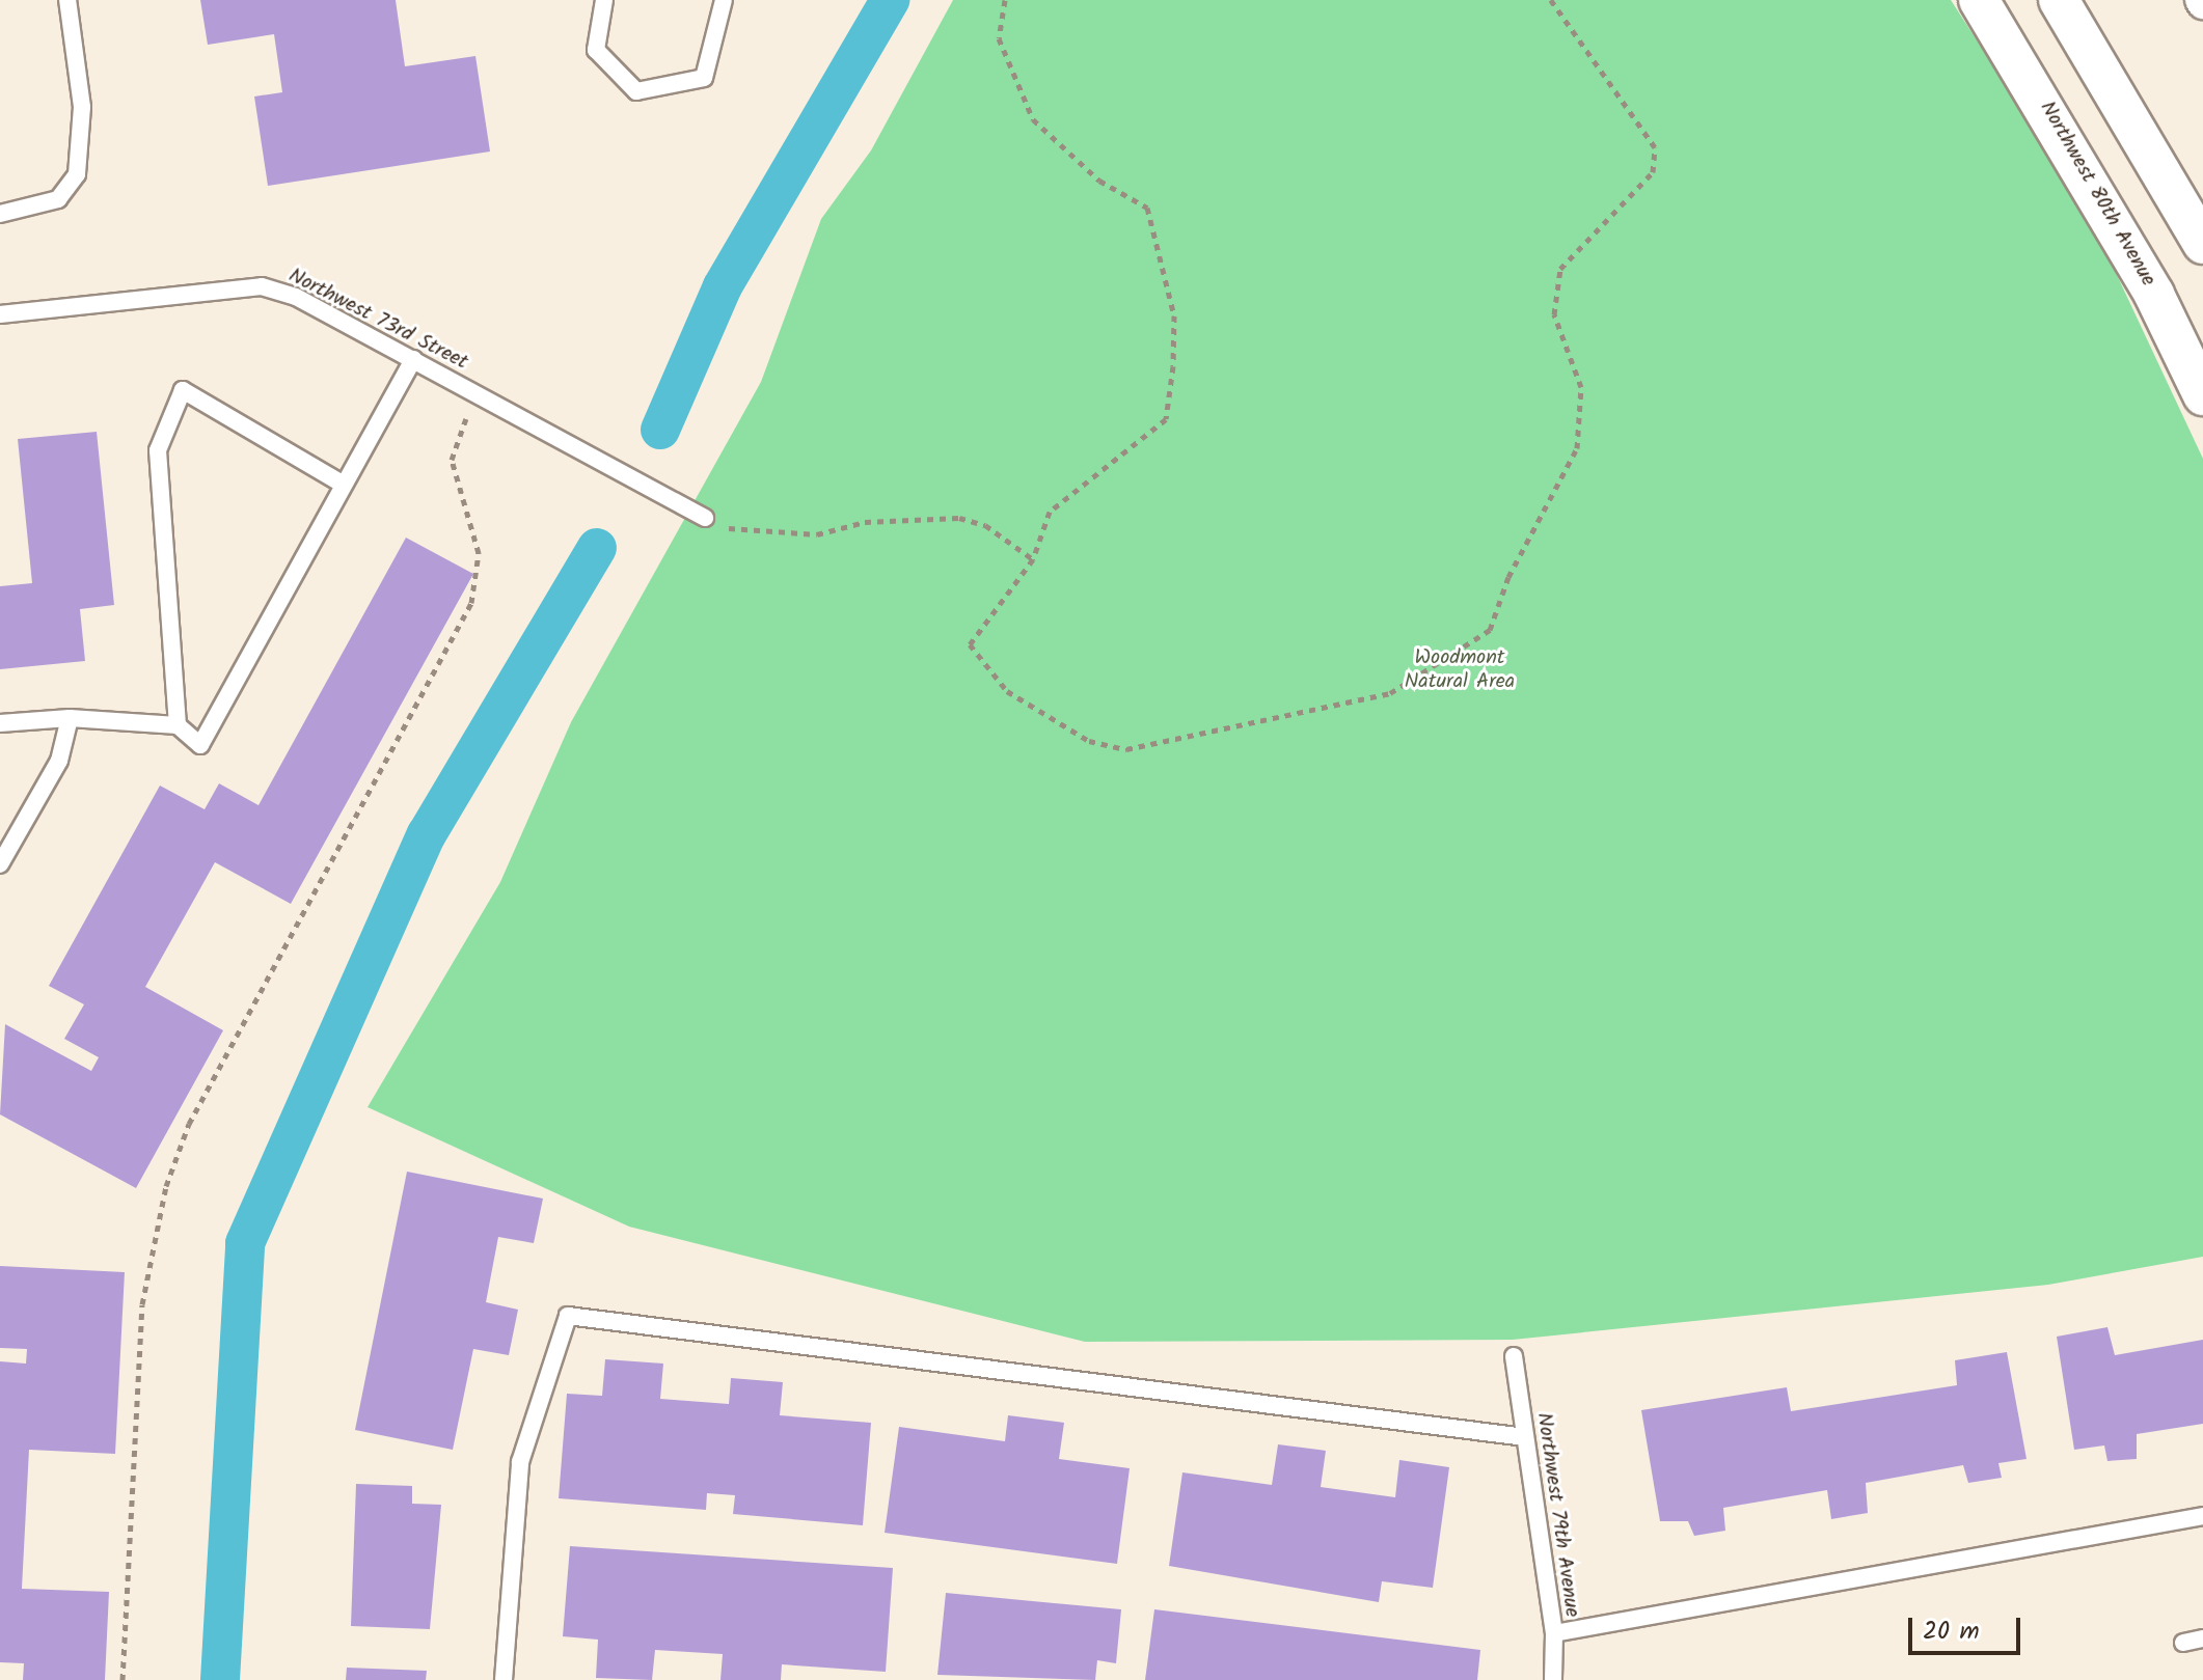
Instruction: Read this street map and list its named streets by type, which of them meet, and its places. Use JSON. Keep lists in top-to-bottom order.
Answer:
{
  "streets": {
    "street": ["Northwest 80th Avenue"],
    "lane": ["Northwest 73rd Street", "Northwest 79th Avenue"]
  },
  "parks": ["Woodmont Natural Area"],
  "scale_bar": "20 m"
}
